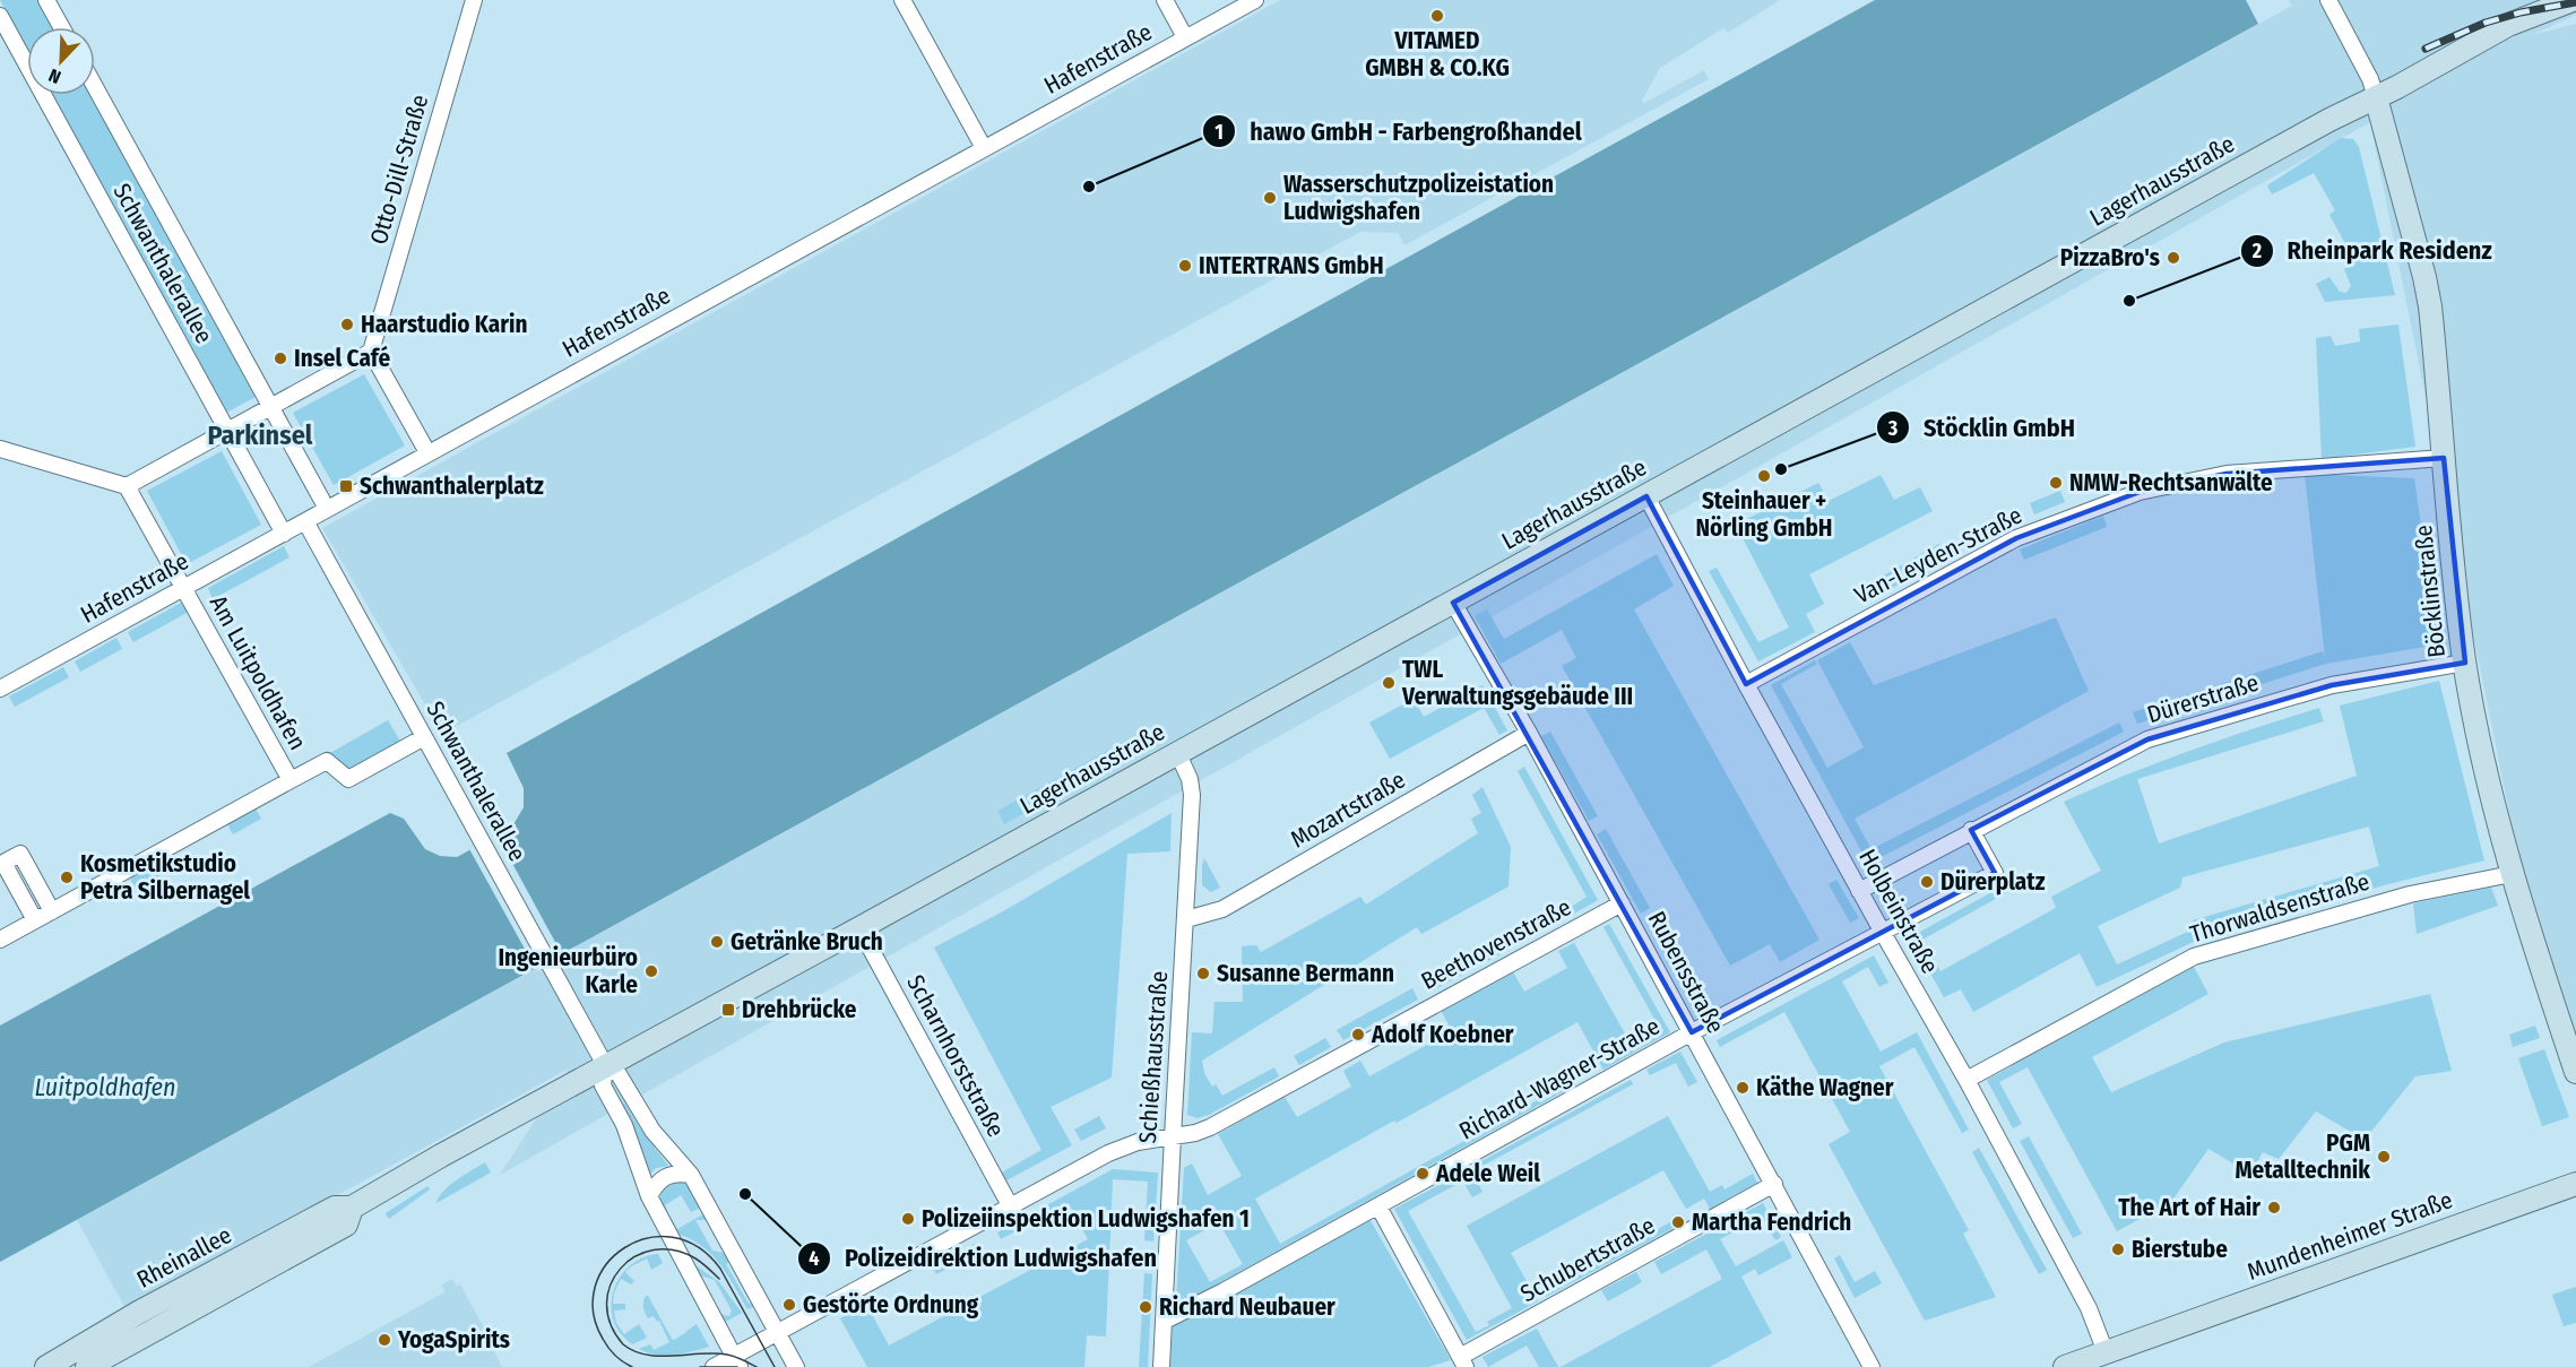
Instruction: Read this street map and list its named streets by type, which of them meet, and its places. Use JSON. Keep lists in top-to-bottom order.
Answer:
{
  "streets": {
    "street": [
      "Hafenstraße",
      "Otto-Dill-Straße",
      "Lagerhausstraße",
      "Schwanthalerallee",
      "Van-Leyden-Straße",
      "Böcklinstraße",
      "Am Luitpoldhafen",
      "Dürerstraße",
      "Mozartstraße",
      "Thorwaldsenstraße",
      "Holbeinstraße",
      "Beethovenstraße",
      "Rubensstraße",
      "Scharnhorststraße",
      "Schießhausstraße",
      "Richard-Wagner-Straße",
      "Mundenheimer Straße",
      "Rheinallee",
      "Schubertstraße"
    ]
  },
  "crossings": [
    ["Hafenstraße", "Schwanthalerallee"],
    ["Hafenstraße", "Am Luitpoldhafen"],
    ["Lagerhausstraße", "Schwanthalerallee"],
    ["Lagerhausstraße", "Böcklinstraße"],
    ["Lagerhausstraße", "Holbeinstraße"],
    ["Lagerhausstraße", "Rubensstraße"],
    ["Lagerhausstraße", "Scharnhorststraße"],
    ["Lagerhausstraße", "Schießhausstraße"],
    ["Lagerhausstraße", "Rheinallee"],
    ["Schwanthalerallee", "Am Luitpoldhafen"],
    ["Schwanthalerallee", "Rheinallee"],
    ["Van-Leyden-Straße", "Böcklinstraße"],
    ["Van-Leyden-Straße", "Holbeinstraße"],
    ["Böcklinstraße", "Dürerstraße"],
    ["Böcklinstraße", "Thorwaldsenstraße"],
    ["Dürerstraße", "Holbeinstraße"],
    ["Mozartstraße", "Rubensstraße"],
    ["Mozartstraße", "Schießhausstraße"],
    ["Thorwaldsenstraße", "Holbeinstraße"],
    ["Holbeinstraße", "Mundenheimer Straße"],
    ["Beethovenstraße", "Rubensstraße"],
    ["Beethovenstraße", "Scharnhorststraße"],
    ["Beethovenstraße", "Schießhausstraße"],
    ["Rubensstraße", "Richard-Wagner-Straße"],
    ["Rubensstraße", "Schubertstraße"],
    ["Schießhausstraße", "Richard-Wagner-Straße"]
  ],
  "districts": ["Parkinsel"],
  "water": ["Luitpoldhafen"],
  "places": {
    "other": [
      "VITAMED GMBH & CO.KG",
      "hawo GmbH - Farbengroßhandel",
      "Wasserschutzpolizeistation Ludwigshafen",
      "PizzaBro's",
      "INTERTRANS GmbH",
      "Rheinpark Residenz",
      "Haarstudio Karin",
      "Insel Café",
      "Stöcklin GmbH",
      "Steinhauer + Nörling GmbH",
      "NMW-Rechtsanwälte",
      "TWL Verwaltungsgebäude III",
      "Kosmetikstudio Petra Silbernagel",
      "Dürerplatz",
      "Getränke Bruch",
      "Ingenieurbüro Karle",
      "Susanne Bermann",
      "Adolf Koebner",
      "Käthe Wagner",
      "PGM Metalltechnik",
      "Adele Weil",
      "Polizeidirektion Ludwigshafen",
      "The Art of Hair",
      "Polizeiinspektion Ludwigshafen 1",
      "Martha Fendrich",
      "Bierstube",
      "Gestörte Ordnung",
      "Richard Neubauer",
      "YogaSpirits"
    ],
    "transit": ["Schwanthalerplatz", "Drehbrücke"]
  },
  "north": "bottom left"
}
